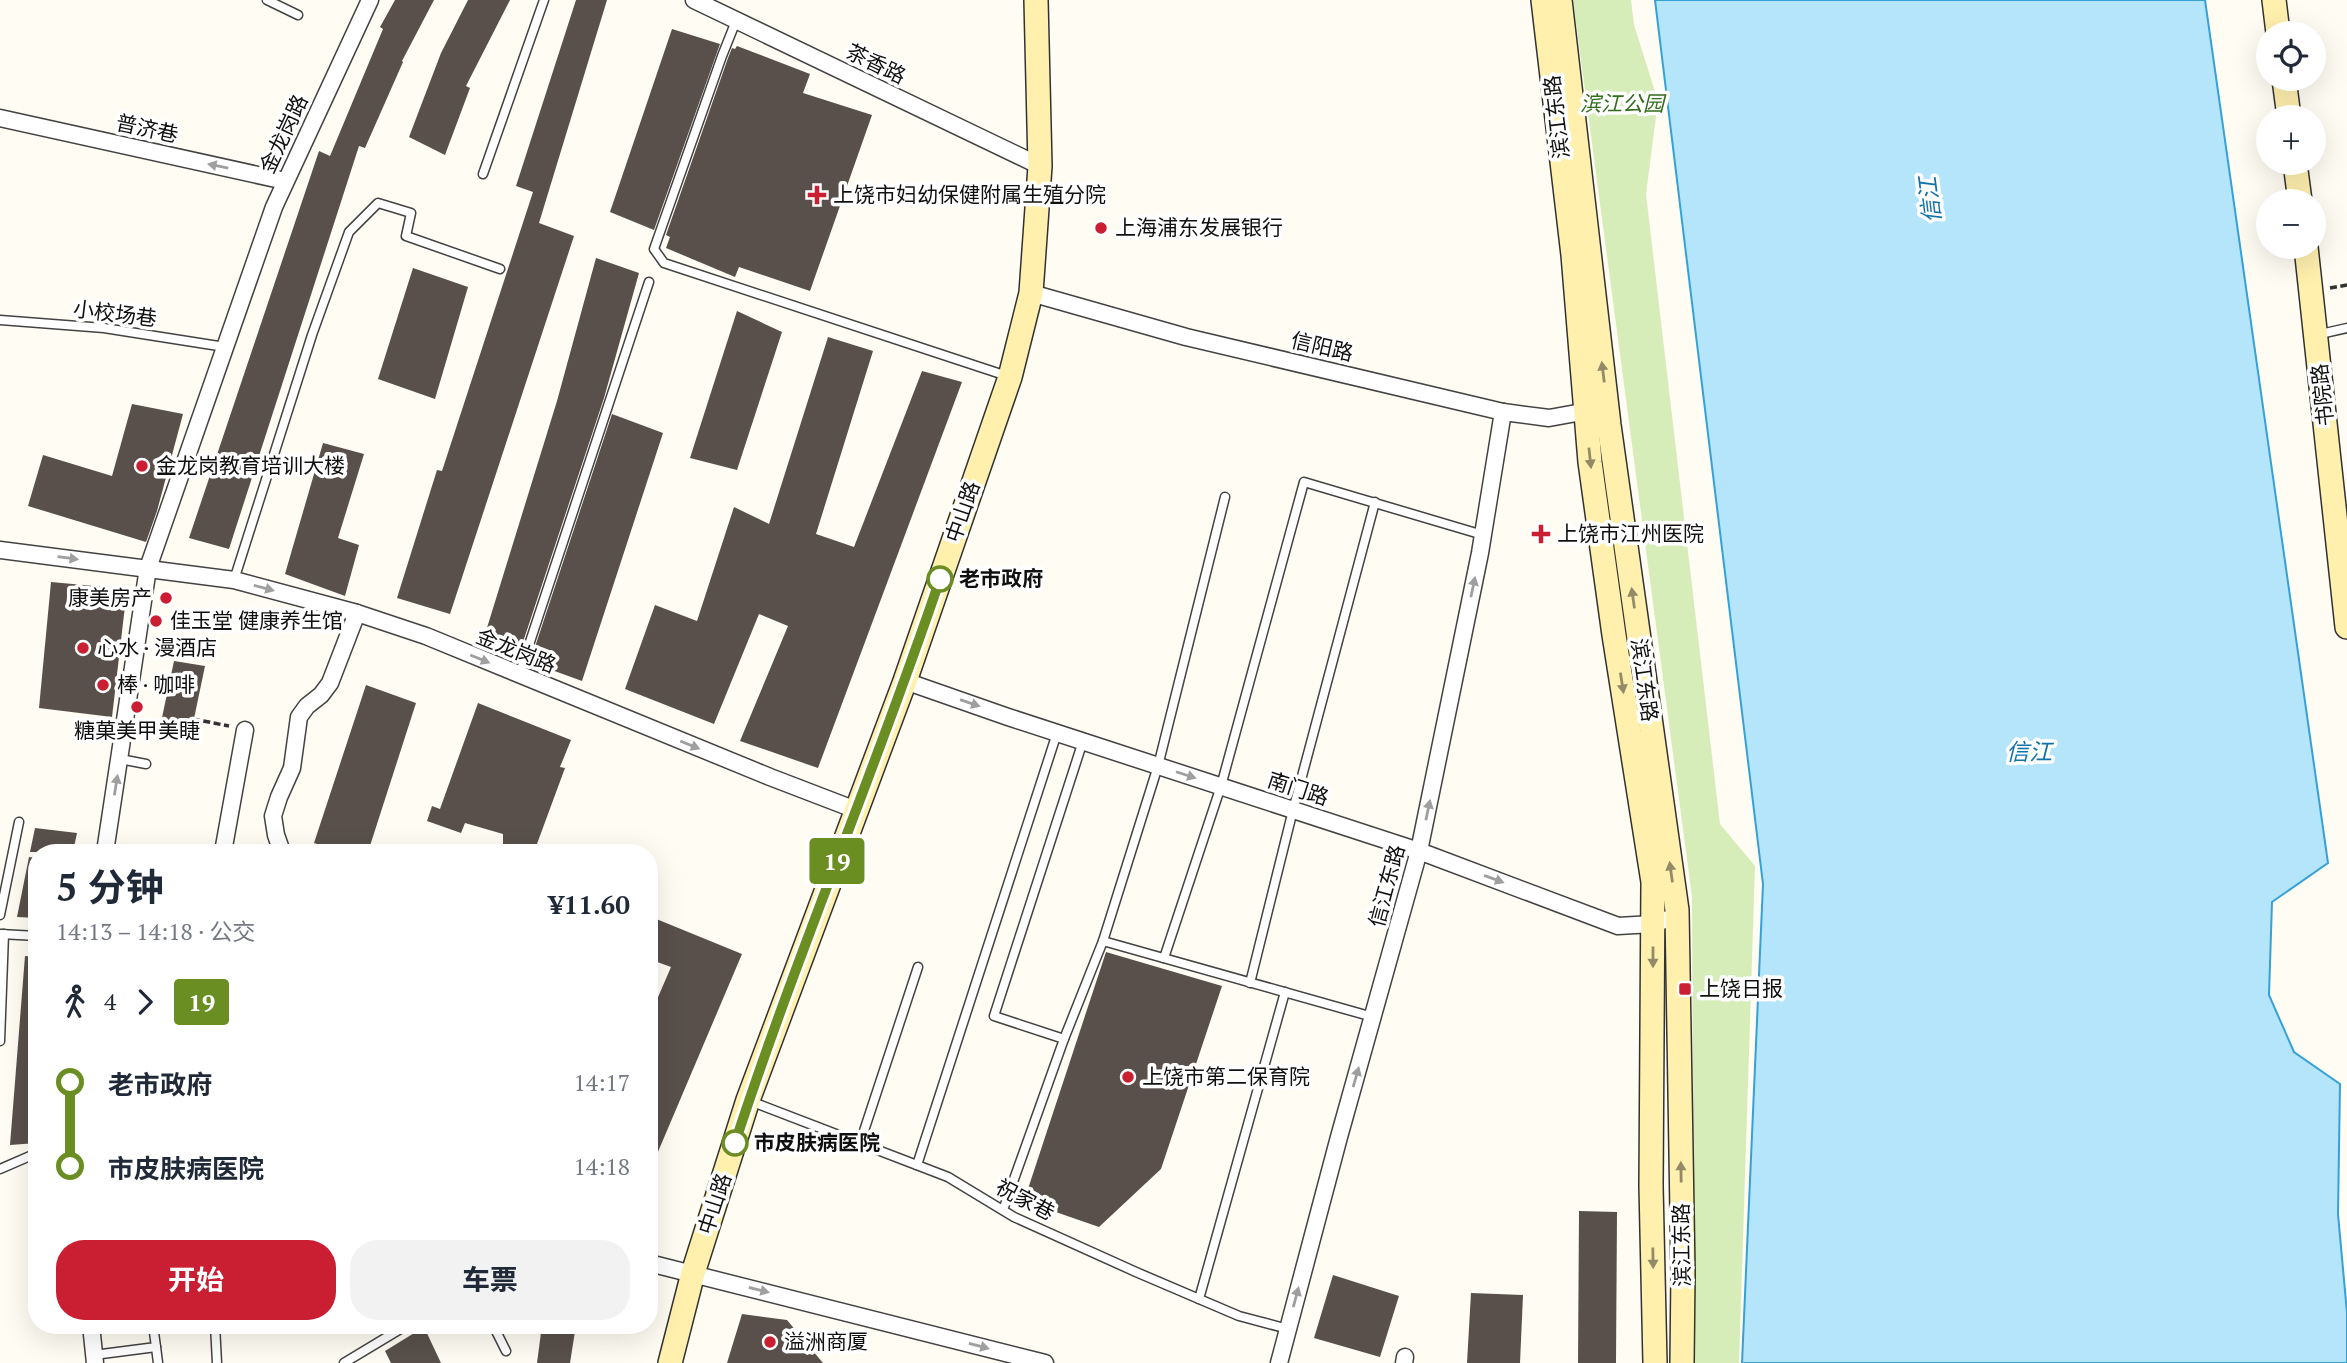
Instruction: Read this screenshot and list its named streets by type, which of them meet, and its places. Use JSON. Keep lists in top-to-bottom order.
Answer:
{
  "streets": {
    "main road": ["滨江东路", "书院路", "中山路"],
    "street": [
      "茶香路",
      "普济巷",
      "金龙岗路",
      "信阳路",
      "南门路",
      "信江东路"
    ],
    "lane": ["小校场巷", "祝家巷"]
  },
  "crossings": [
    ["茶香路", "中山路"],
    ["滨江东路", "信阳路"],
    ["滨江东路", "南门路"],
    ["普济巷", "金龙岗路"],
    ["金龙岗路", "小校场巷"],
    ["金龙岗路", "中山路"],
    ["信阳路", "中山路"],
    ["信阳路", "信江东路"],
    ["中山路", "南门路"],
    ["中山路", "祝家巷"],
    ["南门路", "信江东路"],
    ["信江东路", "祝家巷"]
  ],
  "one_way": [
    "普济巷",
    "金龙岗路",
    "南门路",
    "信江东路"
  ],
  "water": ["信江"],
  "parks": ["滨江公园"],
  "places": {
    "health": ["上饶市妇幼保健附属生殖分院", "上饶市江州医院"],
    "other": [
      "上海浦东发展银行",
      "金龙岗教育培训大楼",
      "老市政府",
      "康美房产",
      "佳玉堂 健康养生馆",
      "心水 · 漫酒店",
      "棒 · 咖啡",
      "糖菓美甲美睫",
      "上饶市第二保育院",
      "市皮肤病医院",
      "溢洲商厦"
    ],
    "transit": ["上饶日报"]
  },
  "lines": ["bus line 19"],
  "page": {
    "on_map": "19",
    "map_buttons": ["+", "−"],
    "heading": ["5 分钟", "14:13 – 14:18 · 公交", "¥11.60"],
    "legs": ["4", "19"],
    "list": [
      {
        "name": "老市政府",
        "value": "14:17"
      },
      {
        "name": "市皮肤病医院",
        "value": "14:18"
      }
    ],
    "buttons": ["开始", "车票"]
  }
}
